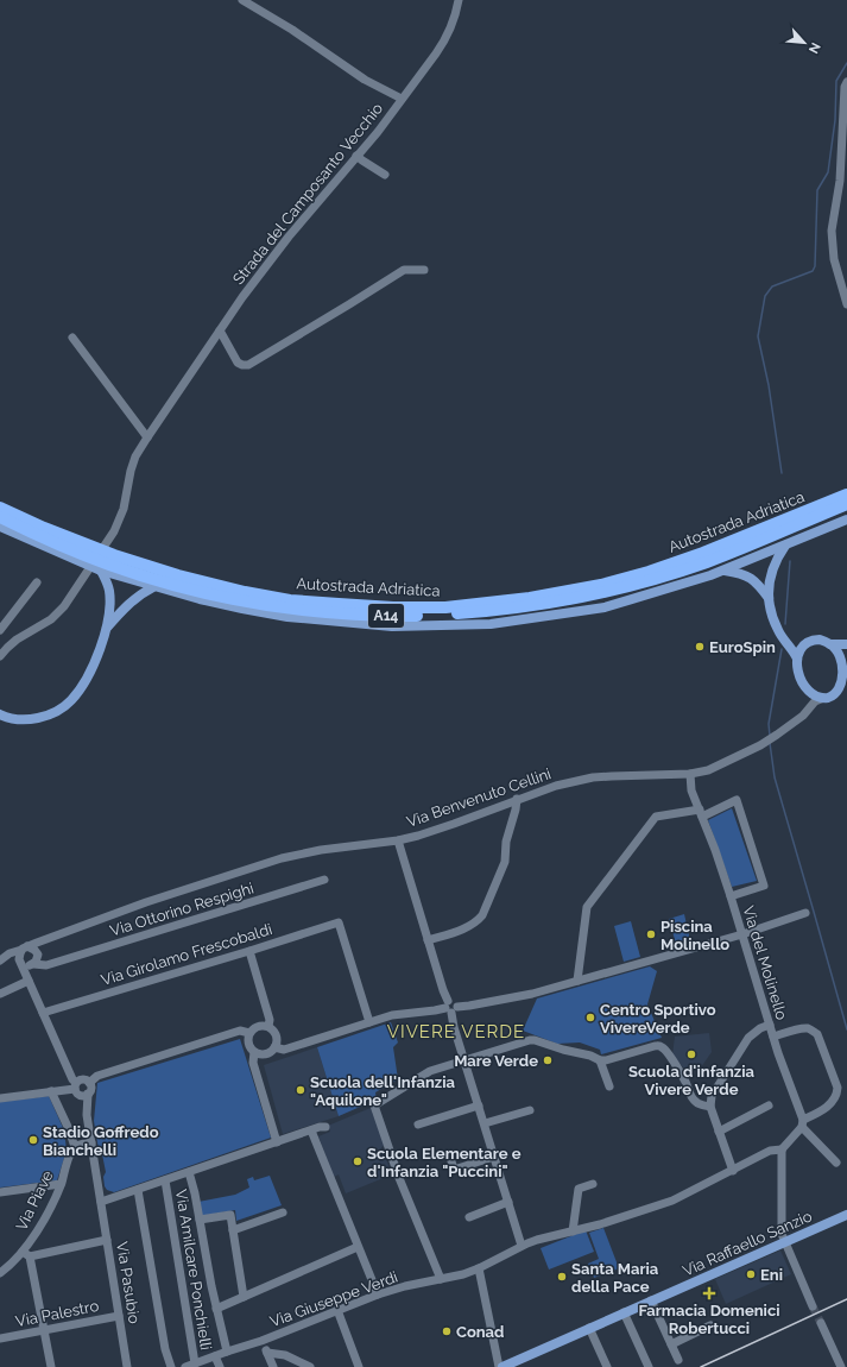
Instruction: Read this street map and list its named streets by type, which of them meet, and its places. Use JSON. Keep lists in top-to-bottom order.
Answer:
{
  "streets": {
    "highway": ["Autostrada Adriatica", "A14"],
    "main road": ["Via Raffaello Sanzio"],
    "street": [
      "Strada del Camposanto Vecchio",
      "Via Benvenuto Cellini",
      "Via Ottorino Respighi",
      "Via Girolamo Frescobaldi",
      "Via del Molinello",
      "Via Piave",
      "Via Amilcare Ponchielli",
      "Via Pasubio",
      "Via Giuseppe Verdi",
      "Via Palestro"
    ]
  },
  "crossings": [
    ["Via Benvenuto Cellini", "Via Ottorino Respighi"],
    ["Via Benvenuto Cellini", "Via del Molinello"],
    ["Via Benvenuto Cellini", "Via Pasubio"],
    ["Via Ottorino Respighi", "Via Pasubio"],
    ["Via Girolamo Frescobaldi", "Via Pasubio"],
    ["Via Amilcare Ponchielli", "Via Giuseppe Verdi"],
    ["Via Pasubio", "Via Palestro"]
  ],
  "districts": ["VIVERE VERDE"],
  "places": {
    "other": [
      "EuroSpin",
      "Piscina Molinello",
      "Centro Sportivo VivereVerde",
      "Scuola d'infanzia Vivere Verde",
      "Mare Verde",
      "Scuola dell'Infanzia \"Aquilone\"",
      "Stadio Goffredo Bianchelli",
      "Scuola Elementare e d'Infanzia \"Puccini\"",
      "Eni",
      "Santa Maria della Pace",
      "Conad"
    ],
    "health": ["Farmacia Domenici Robertucci"]
  },
  "north": "bottom right"
}
